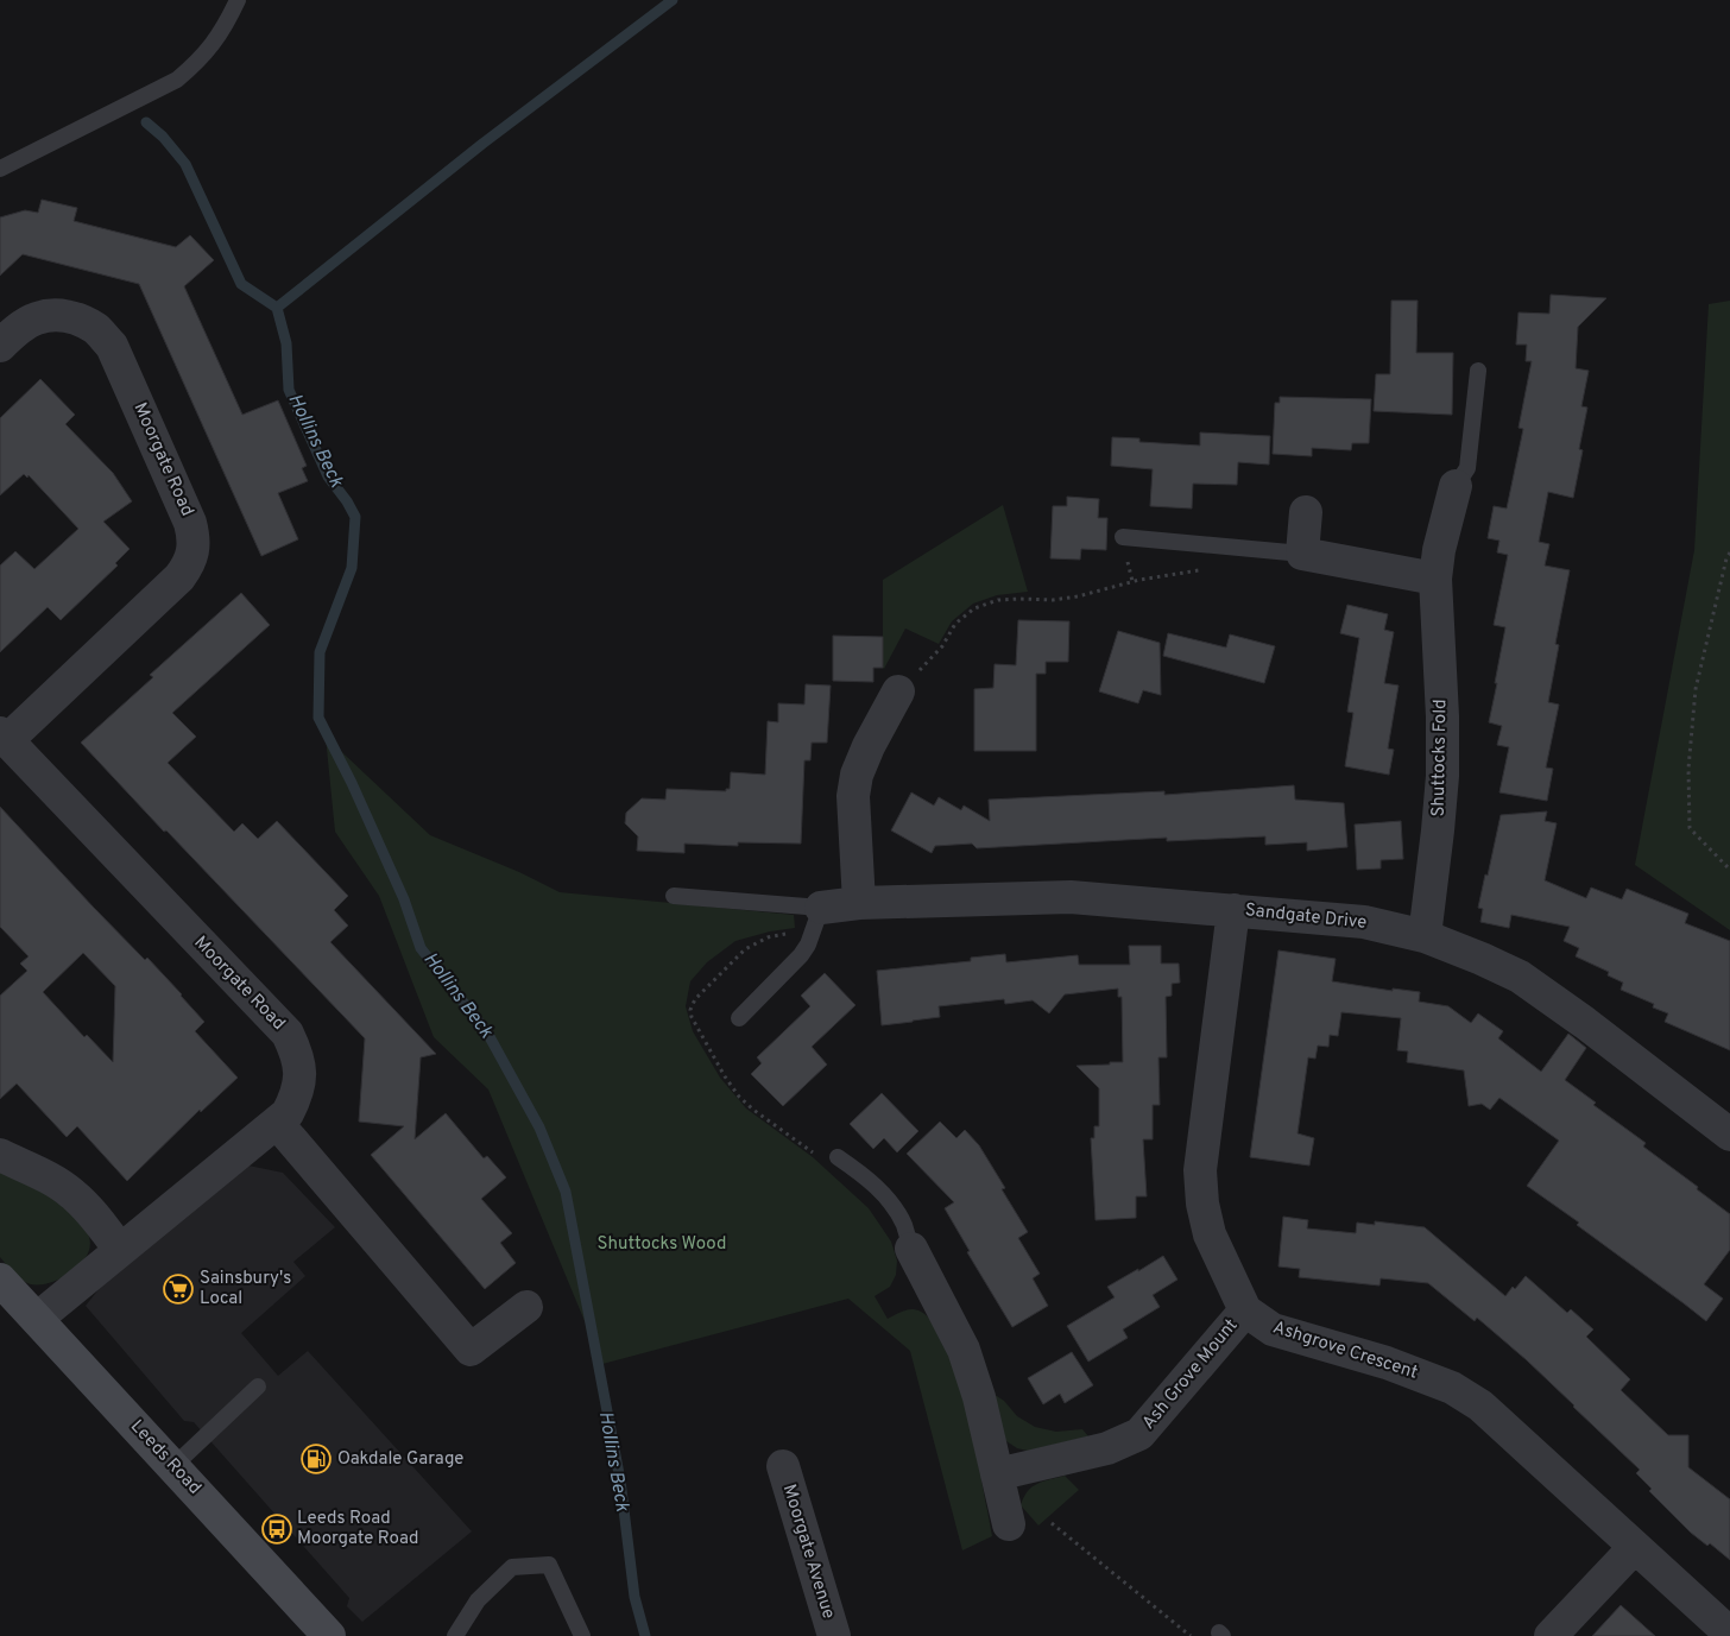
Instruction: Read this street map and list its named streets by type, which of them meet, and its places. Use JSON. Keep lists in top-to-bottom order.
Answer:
{
  "streets": {
    "main road": ["Leeds Road"],
    "street": [
      "Moorgate Road",
      "Shuttocks Fold",
      "Sandgate Drive",
      "Ashgrove Crescent",
      "Ash Grove Mount",
      "Moorgate Avenue"
    ]
  },
  "crossings": [
    ["Moorgate Road", "Leeds Road"],
    ["Shuttocks Fold", "Sandgate Drive"],
    ["Ashgrove Crescent", "Ash Grove Mount"]
  ],
  "water": ["Hollins Beck"],
  "parks": ["Shuttocks Wood"],
  "places": {
    "supermarket": ["Sainsbury's Local"],
    "fuel station": ["Oakdale Garage"],
    "bus stop": ["Leeds Road Moorgate Road"]
  }
}
